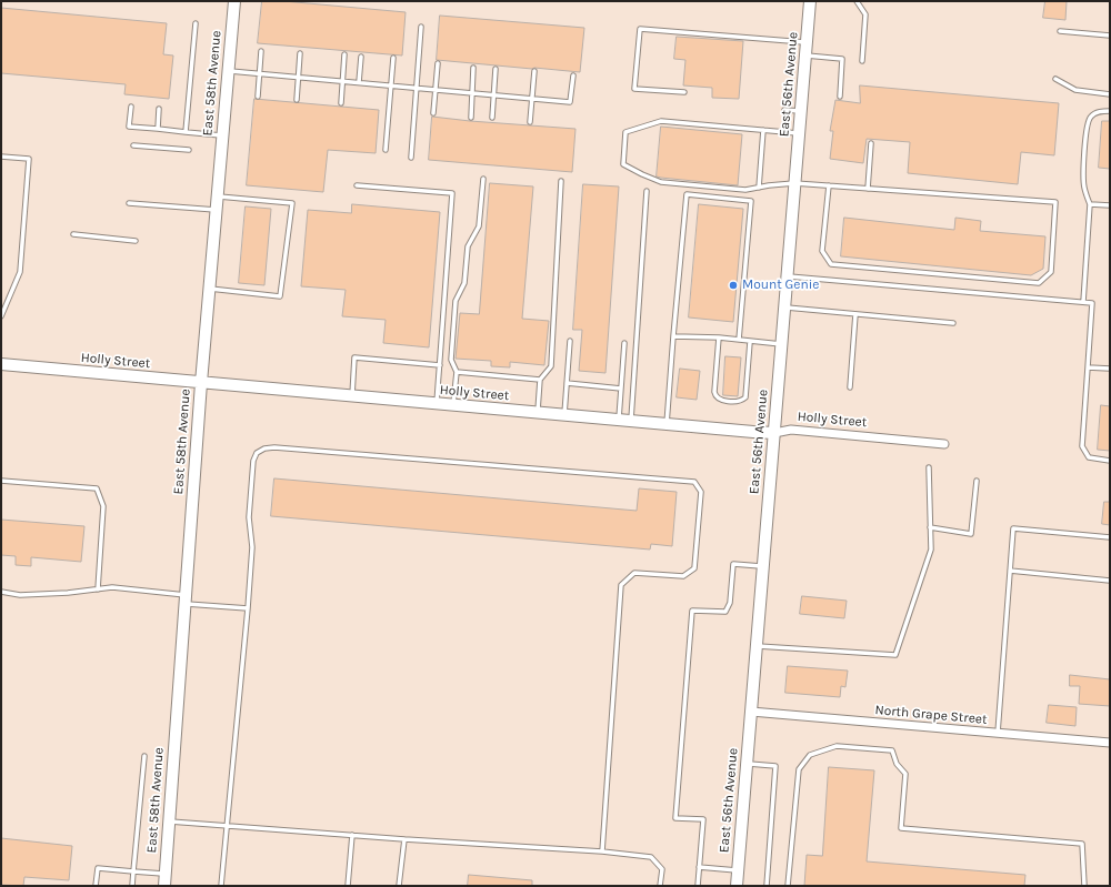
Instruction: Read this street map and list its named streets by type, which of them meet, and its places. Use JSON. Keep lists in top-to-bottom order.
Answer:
{
  "streets": {
    "street": [
      "East 58th Avenue",
      "East 56th Avenue",
      "Holly Street",
      "North Grape Street"
    ]
  },
  "crossings": [
    ["East 58th Avenue", "Holly Street"],
    ["East 56th Avenue", "Holly Street"],
    ["East 56th Avenue", "North Grape Street"]
  ],
  "places": ["Mount Genie"]
}
